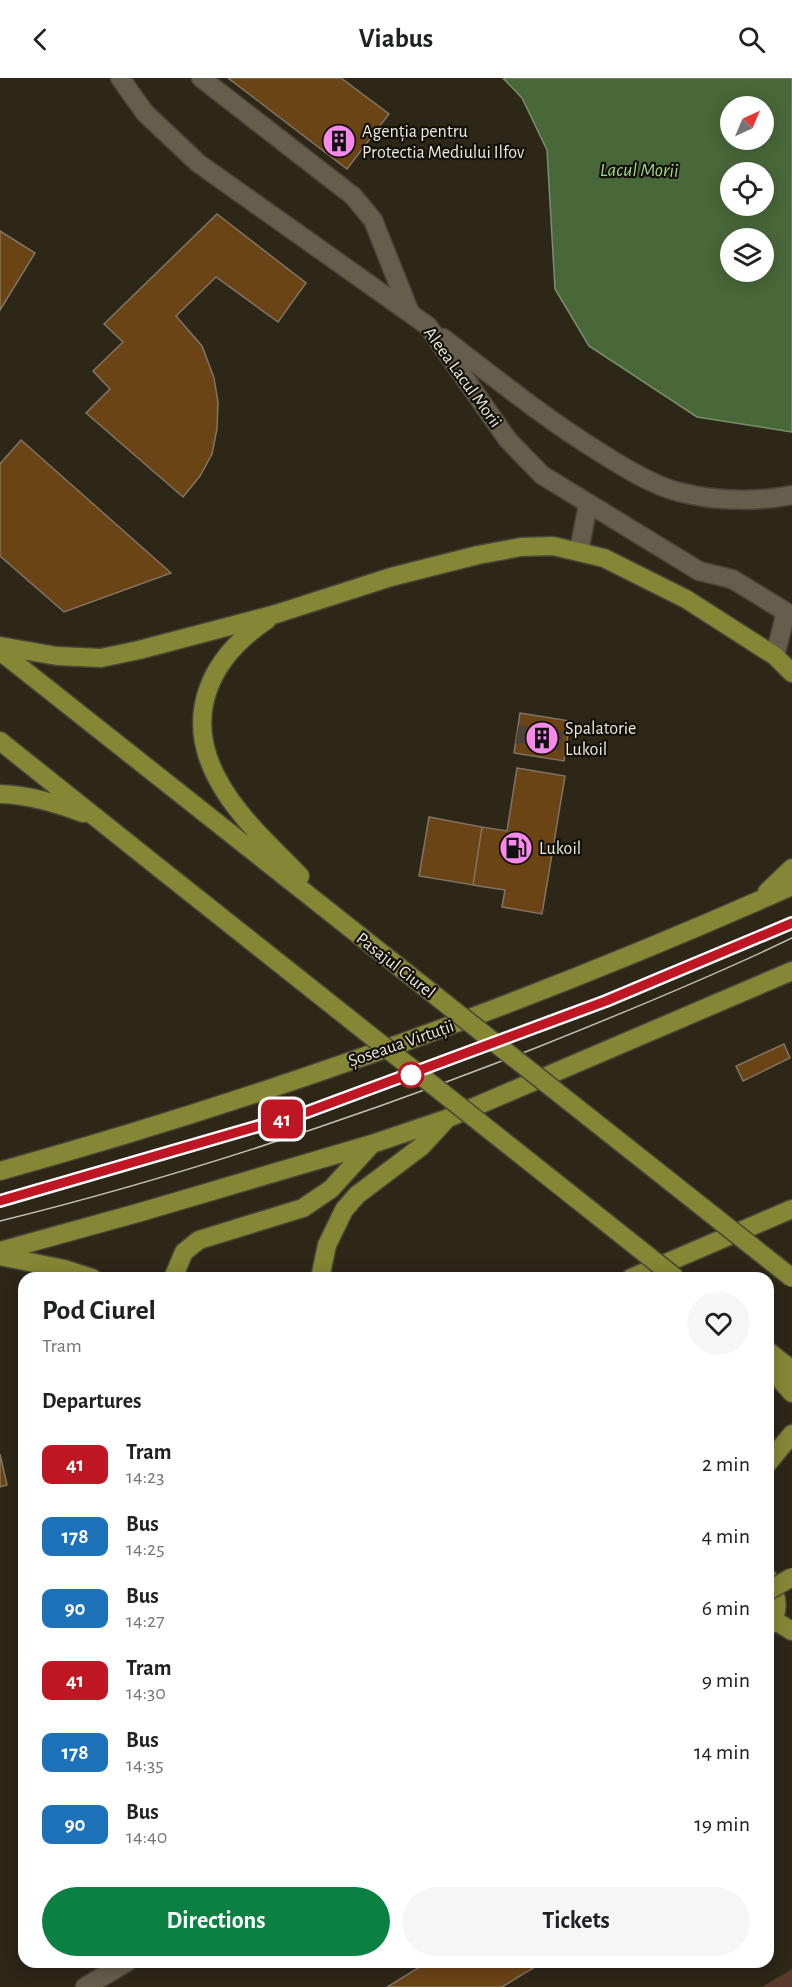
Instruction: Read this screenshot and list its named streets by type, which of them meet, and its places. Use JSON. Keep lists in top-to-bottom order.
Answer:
{
  "streets": {
    "main road": ["Pasajul Ciurel", "Șoseaua Virtuții"],
    "lane": ["Aleea Lacul Morii"]
  },
  "water": ["Lacul Morii"],
  "places": {
    "building": ["Agenția pentru Protectia Mediului Ilfov", "Spalatorie Lukoil"],
    "fuel station": ["Lukoil"]
  },
  "lines": ["tram line 41"],
  "north": "top right",
  "page": {
    "header": "Viabus",
    "on_map": "41",
    "heading": [
      ["Pod Ciurel", "Tram"],
      "Departures"
    ],
    "list": [
      {
        "mark": "41",
        "name": "Tram",
        "note": "14:23",
        "value": "2 min"
      },
      {
        "mark": "178",
        "name": "Bus",
        "note": "14:25",
        "value": "4 min"
      },
      {
        "mark": "90",
        "name": "Bus",
        "note": "14:27",
        "value": "6 min"
      },
      {
        "mark": "41",
        "name": "Tram",
        "note": "14:30",
        "value": "9 min"
      },
      {
        "mark": "178",
        "name": "Bus",
        "note": "14:35",
        "value": "14 min"
      },
      {
        "mark": "90",
        "name": "Bus",
        "note": "14:40",
        "value": "19 min"
      }
    ],
    "buttons": ["Directions", "Tickets"]
  }
}
